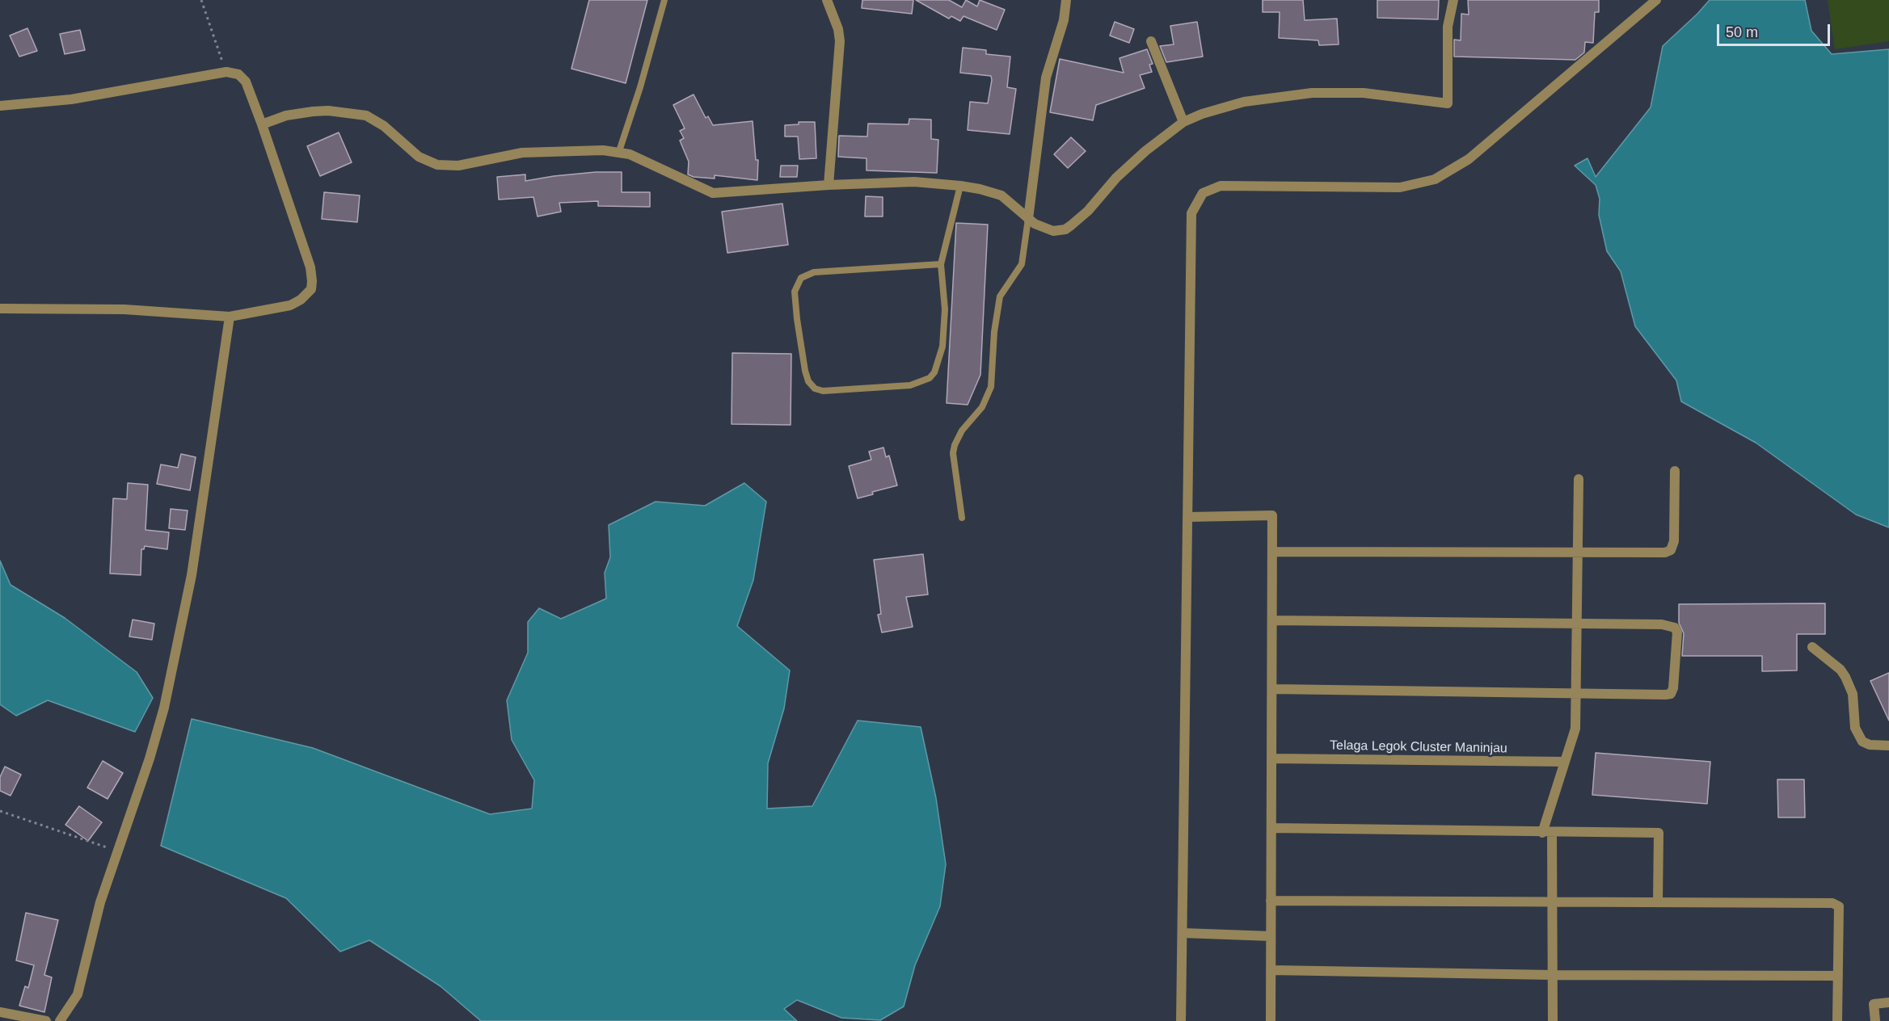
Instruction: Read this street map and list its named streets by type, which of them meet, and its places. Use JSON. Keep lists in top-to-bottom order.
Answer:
{
  "streets": {
    "street": ["Telaga Legok Cluster Maninjau"]
  },
  "scale_bar": "50 m"
}
